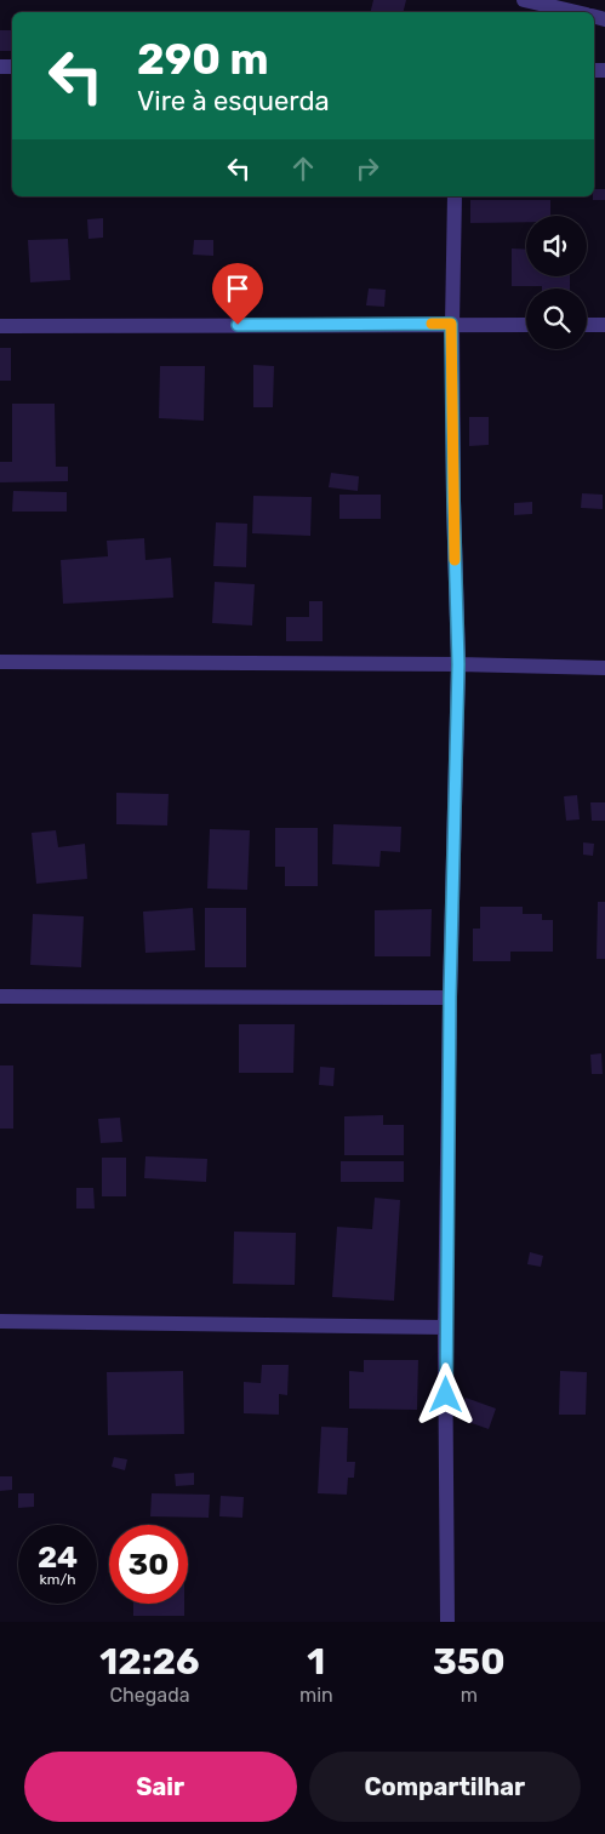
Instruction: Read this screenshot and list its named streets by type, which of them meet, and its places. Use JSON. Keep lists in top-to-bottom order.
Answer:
{
  "page": {
    "turn": ["290 m", "Vire à esquerda"],
    "speed": "24 km/h",
    "limit": "30",
    "eta": [
      "12:26",
      "Chegada",
      "1",
      "min",
      "350",
      "m"
    ],
    "buttons": ["Sair", "Compartilhar"]
  }
}
